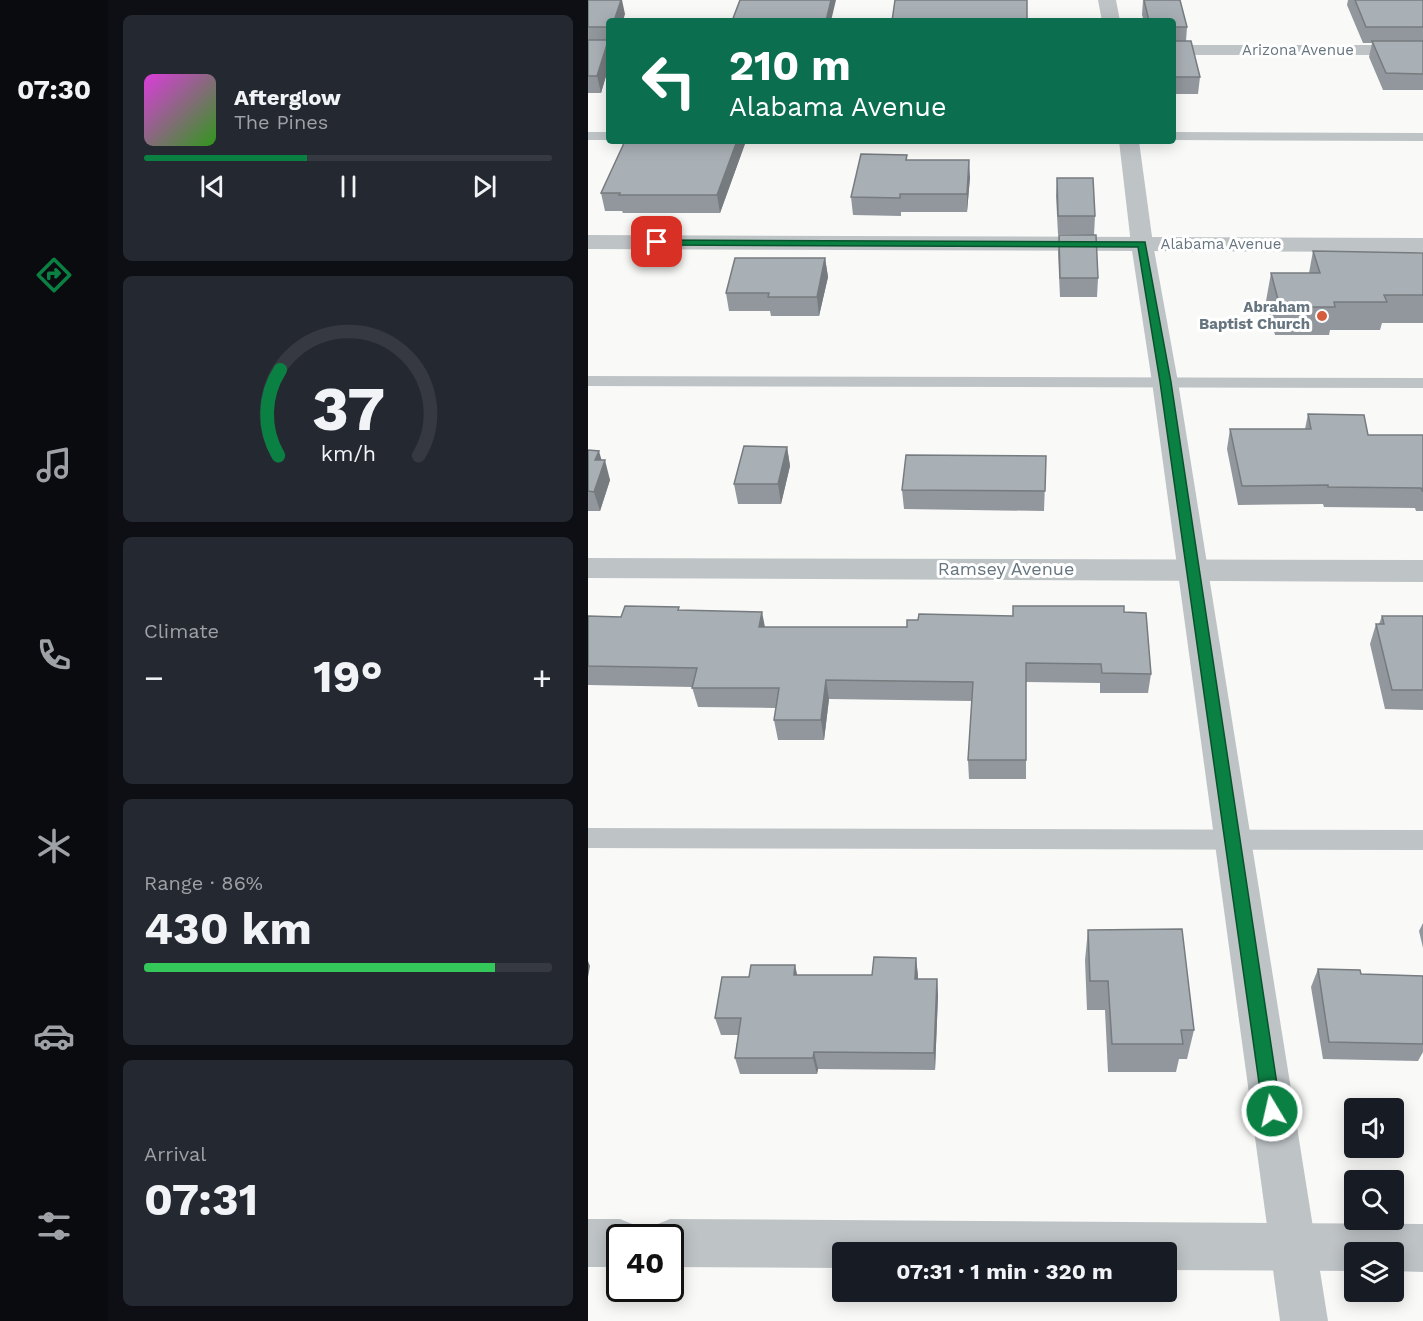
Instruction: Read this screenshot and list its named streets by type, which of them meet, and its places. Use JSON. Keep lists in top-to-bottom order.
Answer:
{
  "streets": {
    "street": ["Arizona Avenue", "Alabama Avenue", "Ramsey Avenue"]
  },
  "places": ["Abraham Baptist Church"],
  "page": {
    "tabs": "07:30",
    "turn": ["210 m", "Alabama Avenue"],
    "song": ["Afterglow", "The Pines"],
    "tile": [
      "Climate",
      ["Range · 86%", "430 km"],
      ["Arrival", "07:31"]
    ],
    "heat": ["−", "19°", "+"],
    "limit": "40",
    "trip": "07:31 · 1 min · 320 m",
    "gauge": ["37", "km/h"]
  }
}
